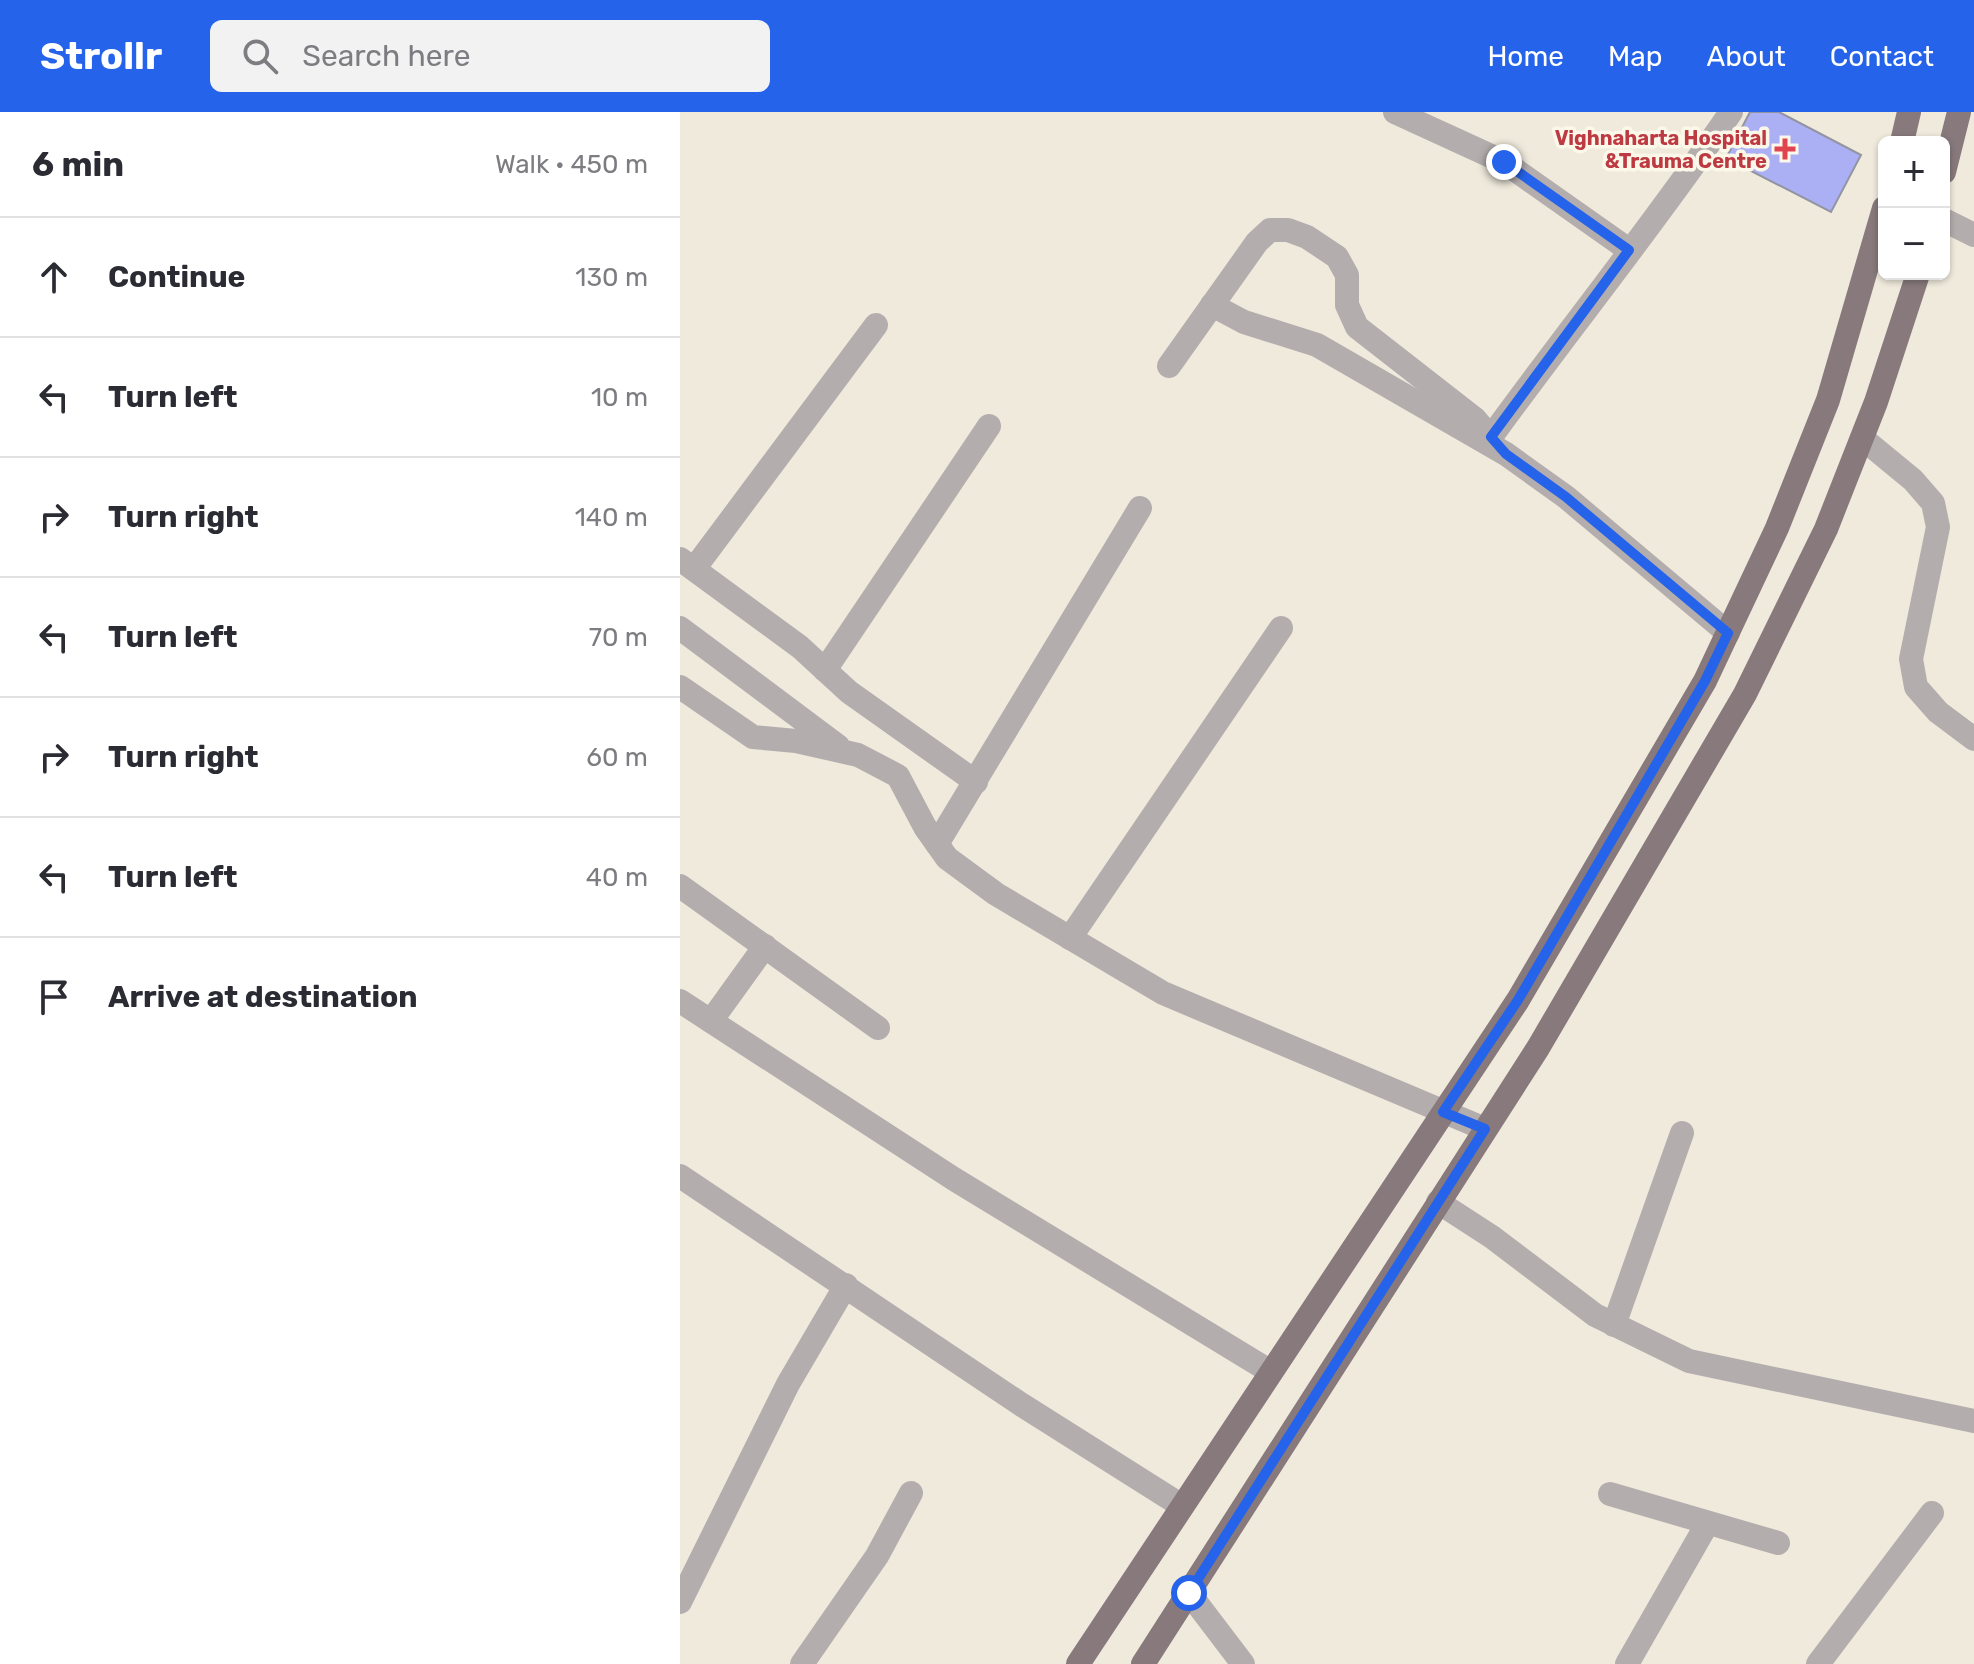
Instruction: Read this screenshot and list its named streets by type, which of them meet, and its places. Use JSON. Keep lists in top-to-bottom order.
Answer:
{
  "places": {
    "health": ["Vighnaharta Hospital &Trauma Centre"]
  },
  "page": {
    "header": "Strollr",
    "search": "Search here",
    "nav": [
      "Home",
      "Map",
      "About",
      "Contact"
    ],
    "heading": ["6 min", "Walk · 450 m"],
    "map_buttons": ["+", "−"],
    "list": [
      ["Continue", "130 m"],
      ["Turn left", "10 m"],
      ["Turn right", "140 m"],
      ["Turn left", "70 m"],
      ["Turn right", "60 m"],
      ["Turn left", "40 m"],
      "Arrive at destination"
    ]
  }
}
